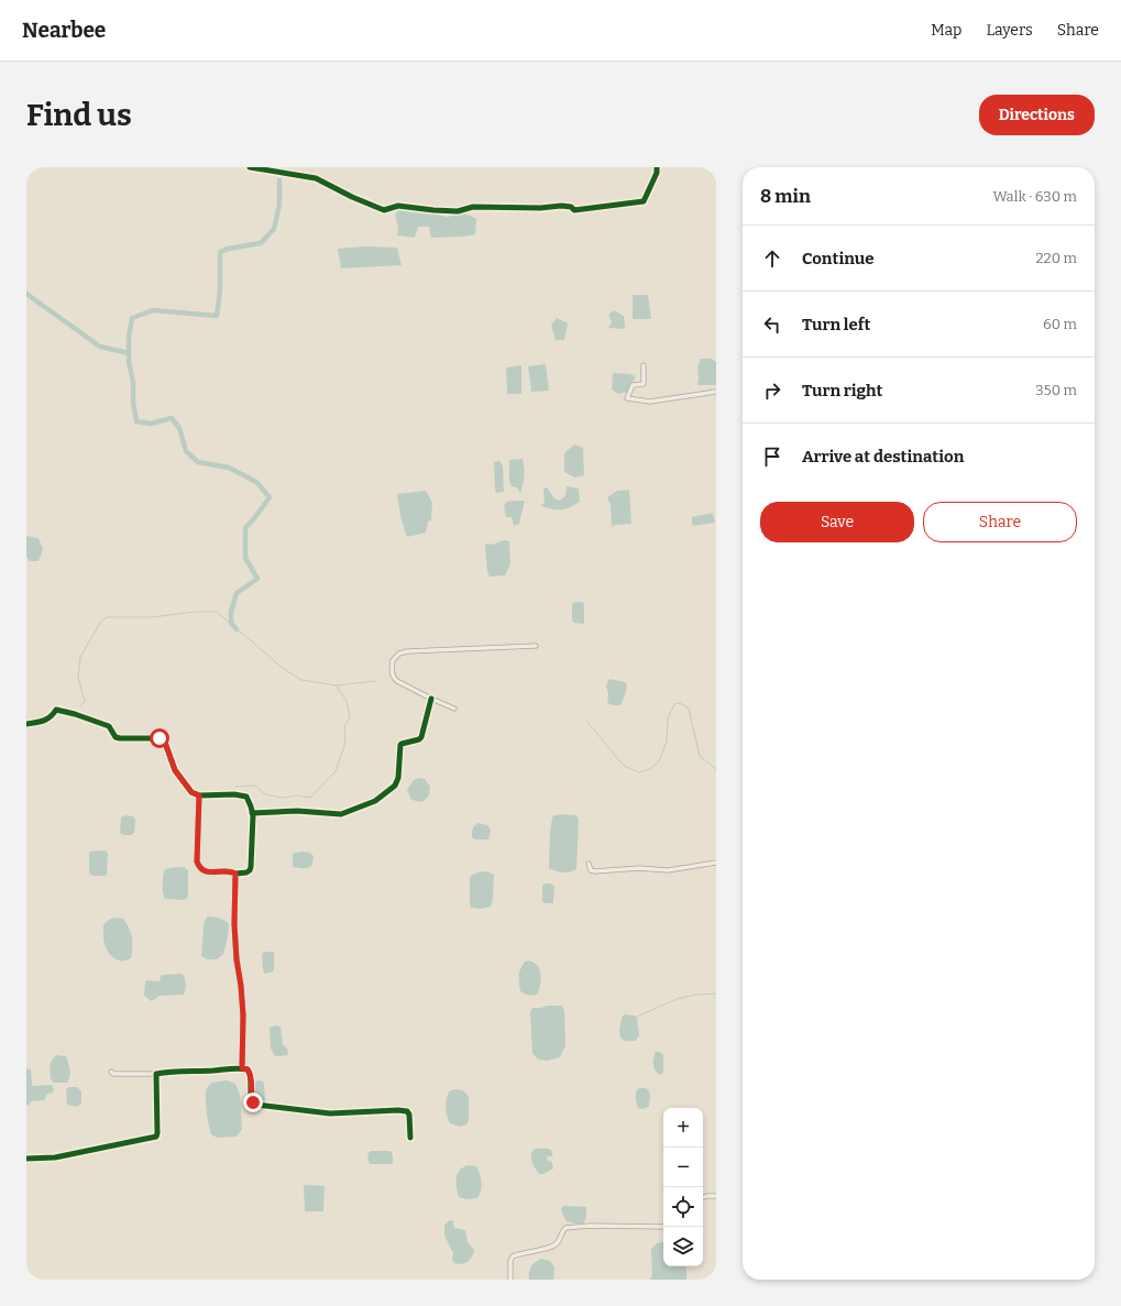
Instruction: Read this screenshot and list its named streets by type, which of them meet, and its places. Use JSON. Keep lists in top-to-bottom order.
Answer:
{
  "page": {
    "header": "Nearbee",
    "nav": ["Map", "Layers", "Share"],
    "buttons": [
      "Directions",
      ["Save", "Share"]
    ],
    "title": "Find us",
    "heading": ["8 min", "Walk · 630 m"],
    "list": [
      ["Continue", "220 m"],
      ["Turn left", "60 m"],
      ["Turn right", "350 m"],
      "Arrive at destination"
    ],
    "map_buttons": ["+", "−"]
  }
}
